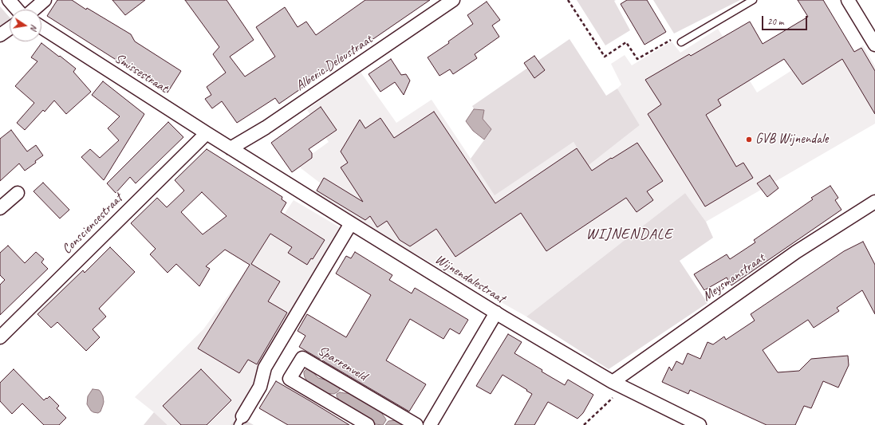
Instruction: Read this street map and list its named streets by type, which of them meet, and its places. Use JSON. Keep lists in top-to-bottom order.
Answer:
{
  "streets": {
    "street": [
      "Alberic Deleustraat",
      "Smissestraat",
      "Consciencestraat",
      "Meysmanstraat",
      "Wijnendalestraat",
      "Sparrenveld"
    ]
  },
  "crossings": [
    ["Alberic Deleustraat", "Smissestraat"],
    ["Alberic Deleustraat", "Wijnendalestraat"],
    ["Smissestraat", "Consciencestraat"],
    ["Smissestraat", "Wijnendalestraat"],
    ["Meysmanstraat", "Wijnendalestraat"]
  ],
  "districts": ["WIJNENDALE"],
  "places": ["GVB Wijnendale"],
  "scale_bar": "20 m",
  "north": "right"
}
